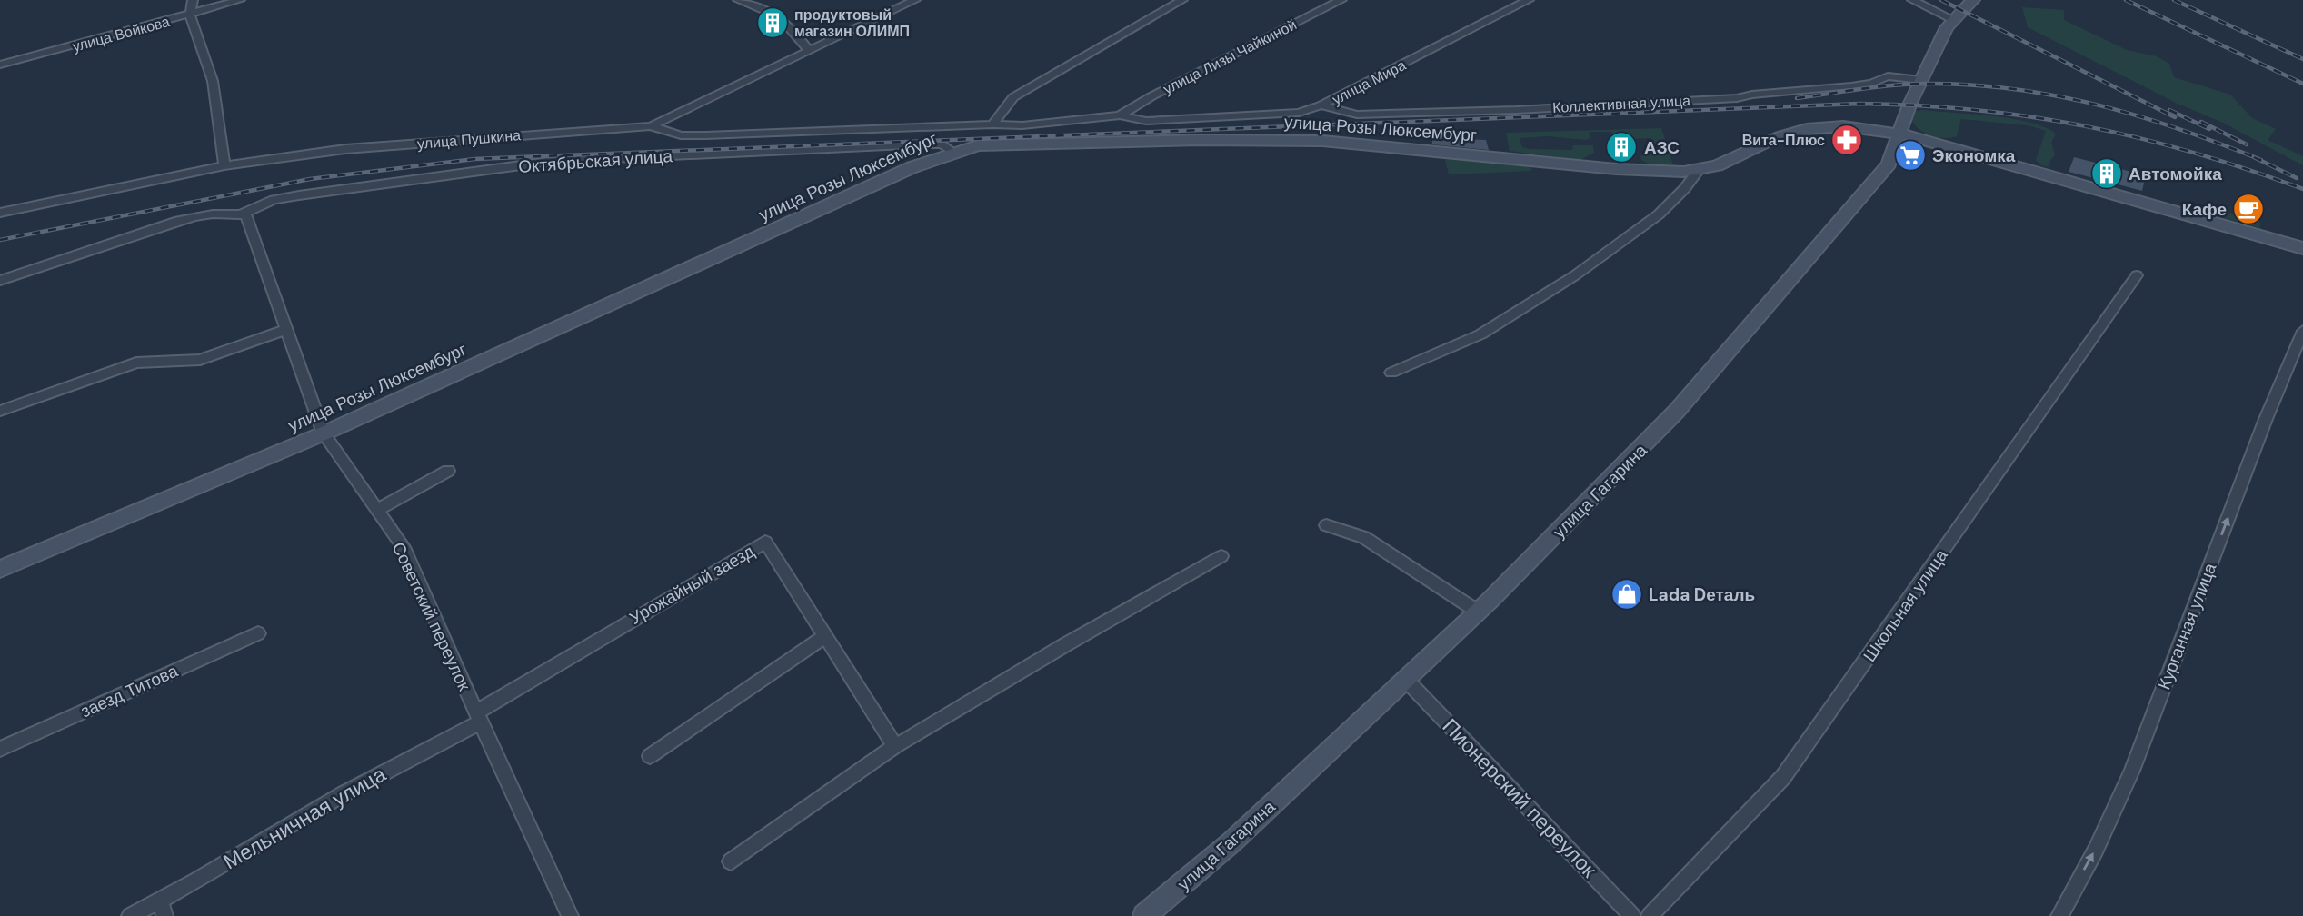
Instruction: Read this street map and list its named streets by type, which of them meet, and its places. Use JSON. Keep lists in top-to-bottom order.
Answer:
{
  "streets": {
    "main road": ["улица Розы Люксембург", "улица Гагарина"],
    "street": [
      "улица Войкова",
      "улица Лизы Чайкиной",
      "улица Мира",
      "Коллективная улица",
      "улица Пушкина",
      "Октябрьская улица",
      "Урожайный заезд",
      "Школьная улица",
      "Советский переулок",
      "Курганная улица",
      "заезд Титова",
      "Пионерский переулок",
      "Мельничная улица"
    ]
  },
  "crossings": [
    ["улица Лизы Чайкиной", "улица Мира"],
    ["улица Лизы Чайкиной", "улица Розы Люксембург"],
    ["улица Мира", "Коллективная улица"],
    ["улица Мира", "улица Розы Люксембург"],
    ["Коллективная улица", "улица Гагарина"],
    ["улица Розы Люксембург", "улица Пушкина"],
    ["улица Розы Люксембург", "Октябрьская улица"],
    ["улица Розы Люксембург", "улица Гагарина"],
    ["улица Розы Люксембург", "Советский переулок"],
    ["Октябрьская улица", "Советский переулок"],
    ["улица Гагарина", "Пионерский переулок"],
    ["Урожайный заезд", "Советский переулок"],
    ["Урожайный заезд", "Мельничная улица"],
    ["Советский переулок", "Мельничная улица"]
  ],
  "one_way": ["Курганная улица"],
  "places": {
    "building": ["продуктовый магазин ОЛИМП", "АЗС", "Автомойка"],
    "pharmacy": ["Вита-Плюс"],
    "supermarket": ["Экономка"],
    "cafe": ["Кафе"],
    "shop": ["Lada Dеталь"]
  }
}
